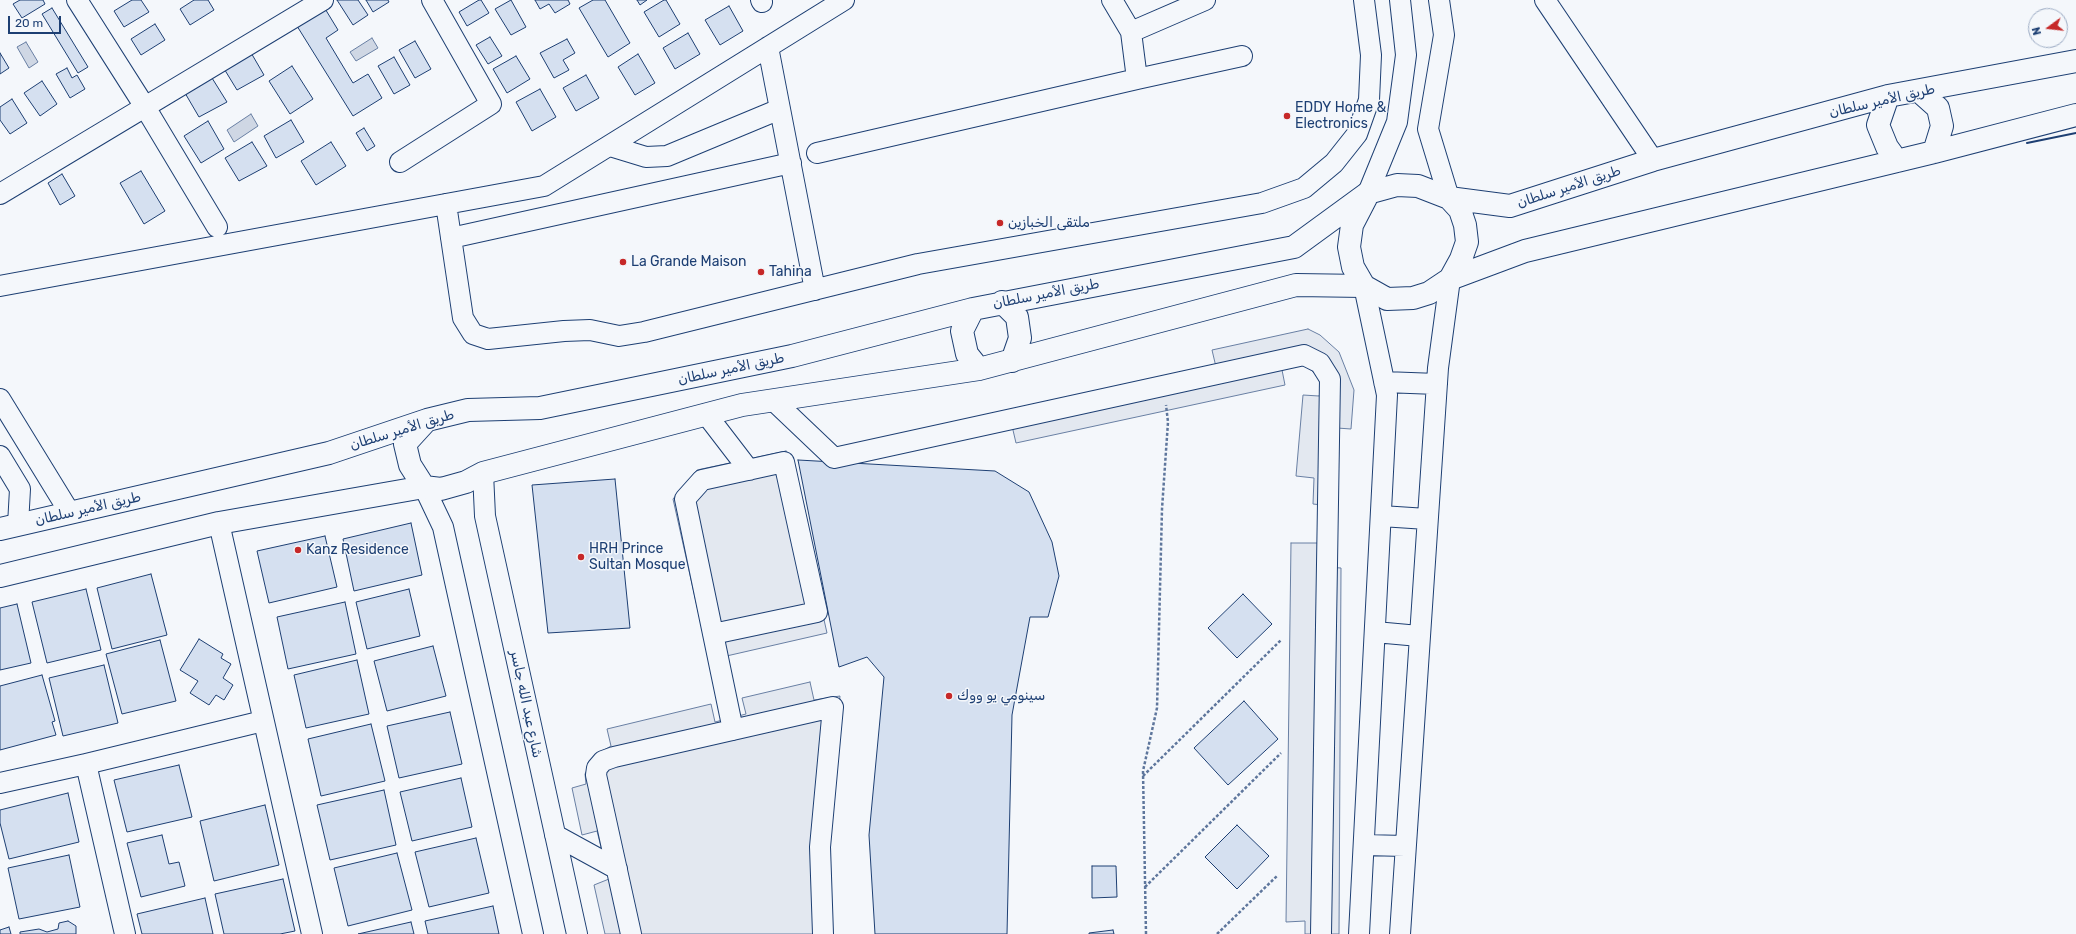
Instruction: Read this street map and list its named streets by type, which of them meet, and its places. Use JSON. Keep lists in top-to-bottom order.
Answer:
{
  "streets": {
    "main road": ["طريق الأمير سلطان"],
    "street": ["شارع عبد الله جاسر"]
  },
  "places": [
    "EDDY Home & Electronics",
    "ملتقى الخبازين",
    "La Grande Maison",
    "Tahina",
    "Kanz Residence",
    "HRH Prince Sultan Mosque",
    "سينومي يو ووك"
  ],
  "scale_bar": "20 m",
  "north": "left"
}
